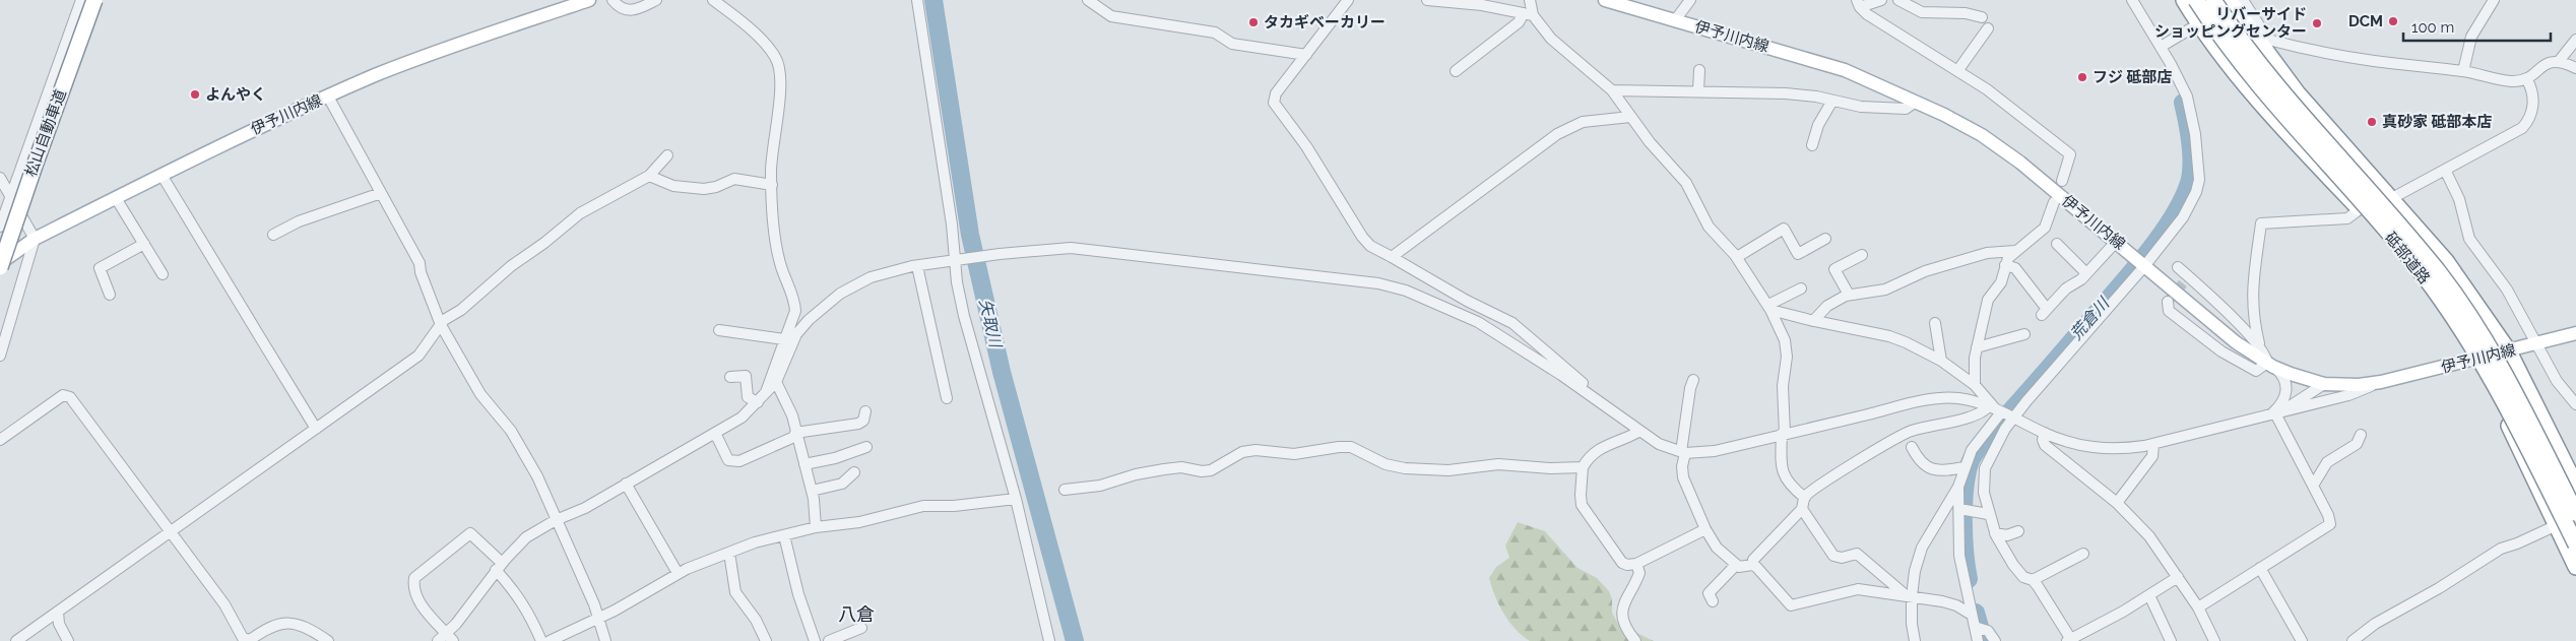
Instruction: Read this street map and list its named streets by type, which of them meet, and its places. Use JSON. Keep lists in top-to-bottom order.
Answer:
{
  "streets": {
    "highway": ["松山自動車道", "砥部道路"],
    "main road": ["伊予川内線"]
  },
  "districts": ["八倉"],
  "water": ["荒倉川", "矢取川"],
  "places": [
    "DCM",
    "タカギベーカリー",
    "リバーサイド ショッピングセンター",
    "フジ 砥部店",
    "よんやく",
    "真砂家 砥部本店"
  ],
  "scale_bar": "100 m"
}
